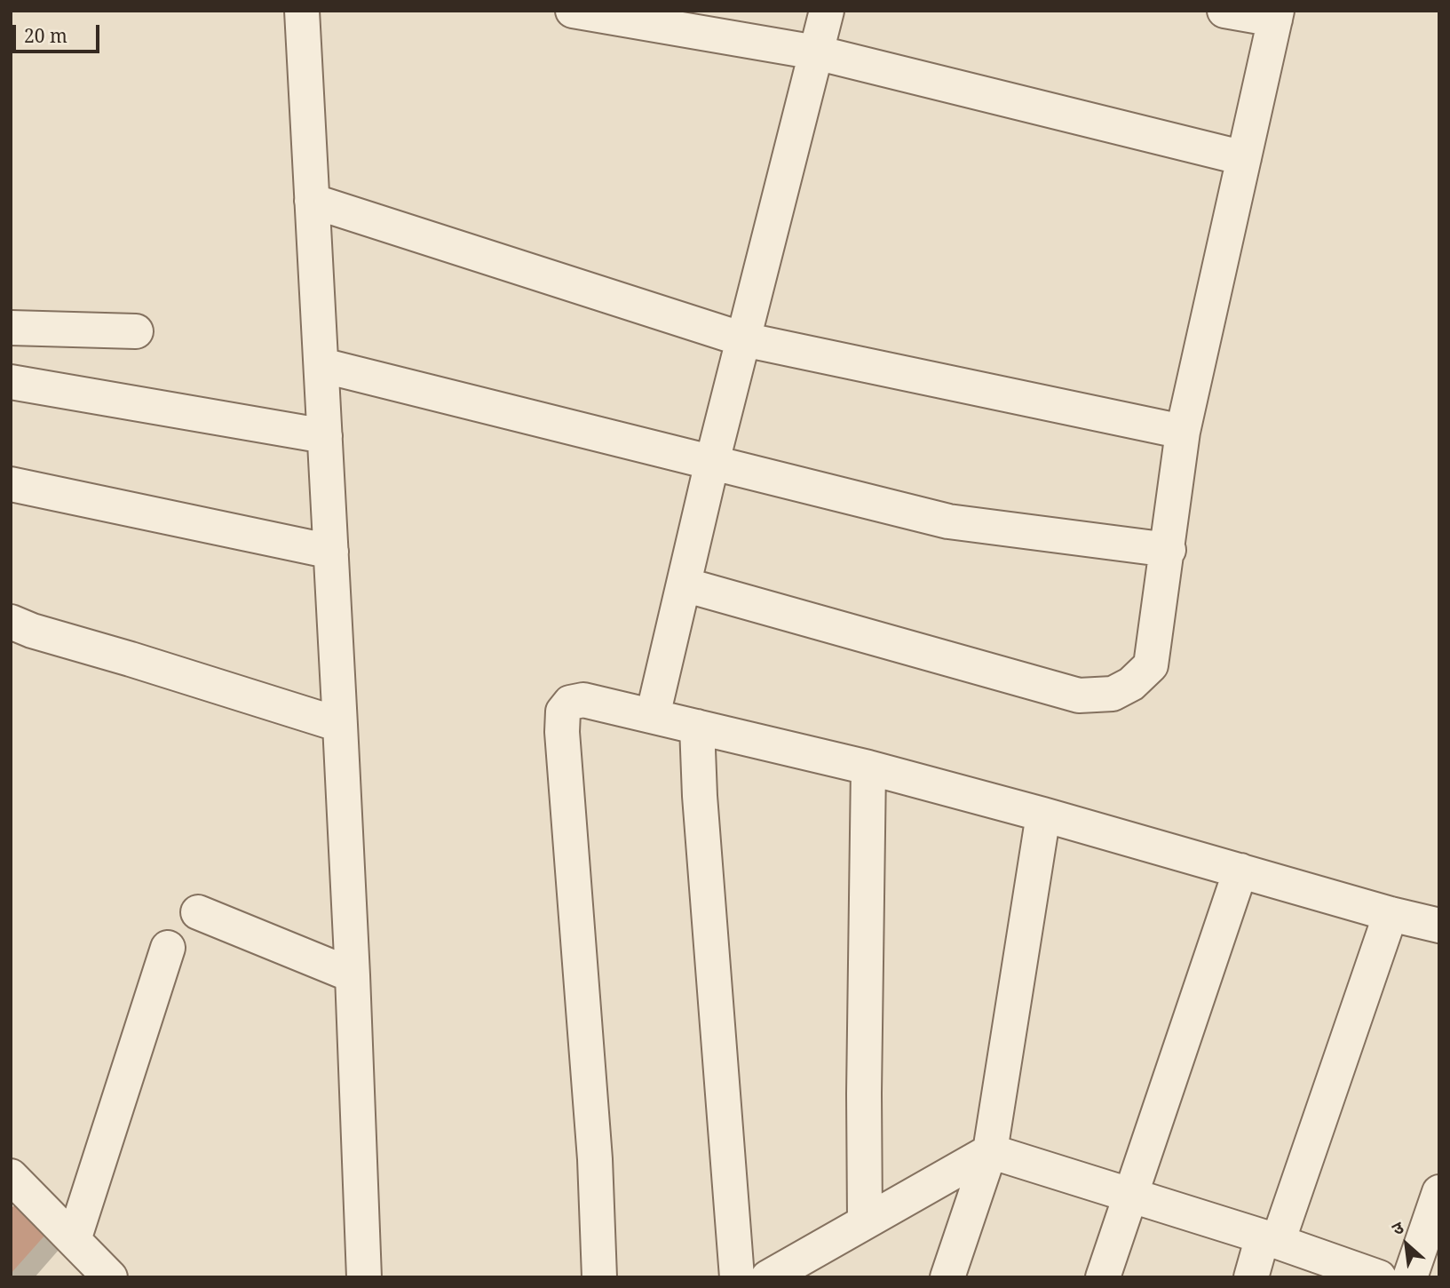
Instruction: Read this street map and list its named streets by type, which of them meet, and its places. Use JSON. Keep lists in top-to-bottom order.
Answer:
{
  "scale_bar": "20 m",
  "north": "top left"
}
